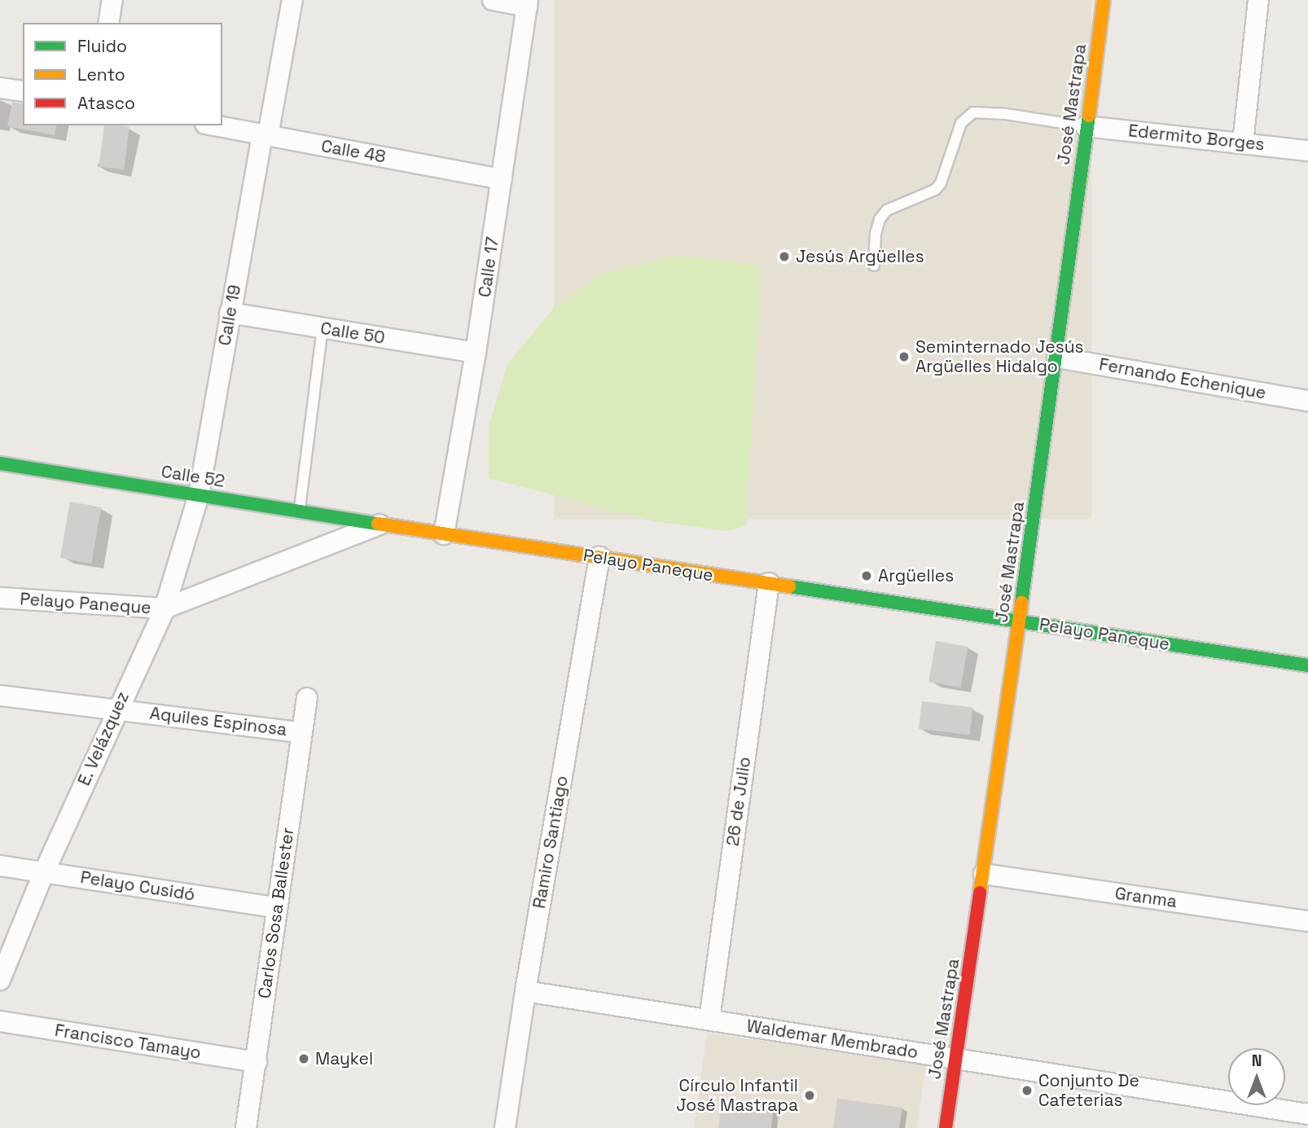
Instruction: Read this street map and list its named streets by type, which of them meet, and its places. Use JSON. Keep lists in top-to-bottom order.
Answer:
{
  "streets": {
    "street": [
      "José Mastrapa",
      "Edermito Borges",
      "Calle 48",
      "Calle 17",
      "Calle 19",
      "Calle 50",
      "Fernando Echenique",
      "Calle 52",
      "Pelayo Paneque",
      "Aquiles Espinosa",
      "E. Velázquez",
      "26 de Julio",
      "Ramiro Santiago",
      "Pelayo Cusidó",
      "Granma",
      "Carlos Sosa Ballester",
      "Waldemar Membrado",
      "Francisco Tamayo"
    ]
  },
  "crossings": [
    ["José Mastrapa", "Edermito Borges"],
    ["José Mastrapa", "Fernando Echenique"],
    ["José Mastrapa", "Pelayo Paneque"],
    ["José Mastrapa", "Granma"],
    ["José Mastrapa", "Waldemar Membrado"],
    ["Calle 48", "Calle 17"],
    ["Calle 48", "Calle 19"],
    ["Calle 17", "Calle 50"],
    ["Calle 17", "Pelayo Paneque"],
    ["Calle 19", "Calle 50"],
    ["Calle 19", "Calle 52"],
    ["Calle 19", "E. Velázquez"],
    ["Calle 52", "Pelayo Paneque"],
    ["Calle 52", "E. Velázquez"],
    ["Pelayo Paneque", "E. Velázquez"],
    ["Pelayo Paneque", "26 de Julio"],
    ["Pelayo Paneque", "Ramiro Santiago"],
    ["Aquiles Espinosa", "E. Velázquez"],
    ["Aquiles Espinosa", "Carlos Sosa Ballester"],
    ["E. Velázquez", "Pelayo Cusidó"],
    ["26 de Julio", "Waldemar Membrado"],
    ["Ramiro Santiago", "Waldemar Membrado"],
    ["Pelayo Cusidó", "Carlos Sosa Ballester"],
    ["Carlos Sosa Ballester", "Francisco Tamayo"]
  ],
  "places": [
    "Jesús Argüelles",
    "Seminternado Jesús Argüelles Hidalgo",
    "Argüelles",
    "Maykel",
    "Conjunto De Cafeterias",
    "Círculo Infantil José Mastrapa"
  ],
  "legend": ["Fluido", "Lento", "Atasco"],
  "north": "top"
}
